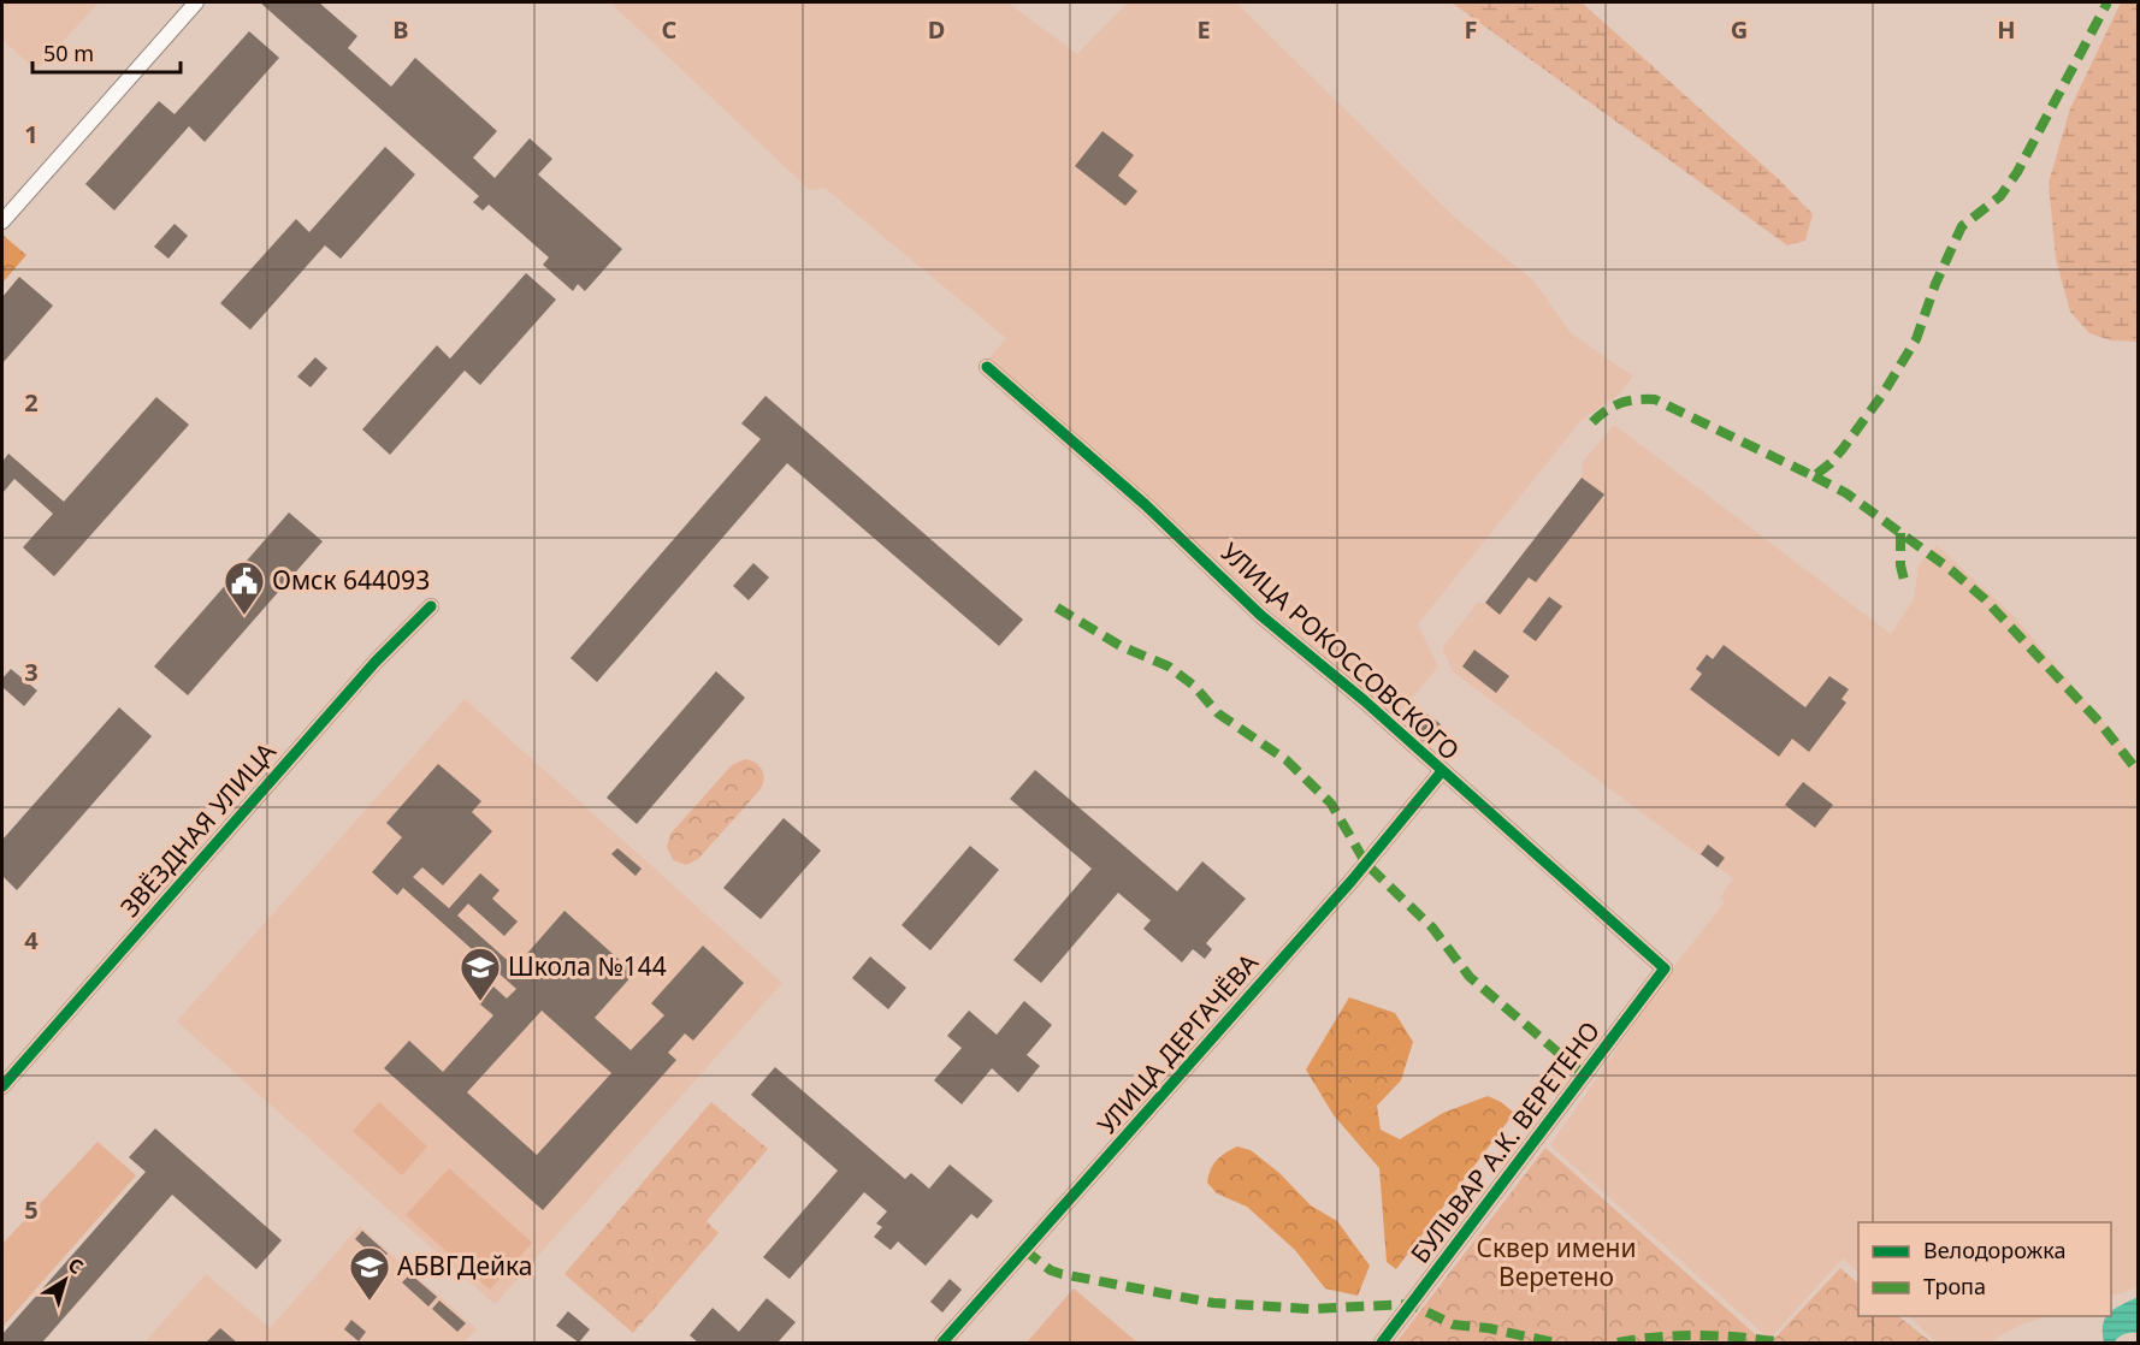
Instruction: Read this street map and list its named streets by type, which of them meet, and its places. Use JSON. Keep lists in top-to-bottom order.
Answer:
{
  "streets": {
    "street": [
      "УЛИЦА РОКОССОВСКОГО",
      "ЗВЁЗДНАЯ УЛИЦА",
      "УЛИЦА ДЕРГАЧЁВА",
      "БУЛЬВАР А.К. ВЕРЕТЕНО"
    ]
  },
  "crossings": [
    ["УЛИЦА РОКОССОВСКОГО", "УЛИЦА ДЕРГАЧЁВА"],
    ["УЛИЦА РОКОССОВСКОГО", "БУЛЬВАР А.К. ВЕРЕТЕНО"]
  ],
  "parks": ["Сквер имени Веретено"],
  "places": {
    "public building": ["Омск 644093"],
    "school or university": ["Школа №144", "АБВГДейка"]
  },
  "legend": ["Велодорожка", "Тропа"],
  "scale_bar": "50 m",
  "north": "top right",
  "grid": {
    "columns": [
      "B",
      "C",
      "D",
      "E",
      "F",
      "G",
      "H"
    ],
    "rows": [
      "1",
      "2",
      "3",
      "4",
      "5"
    ]
  }
}
